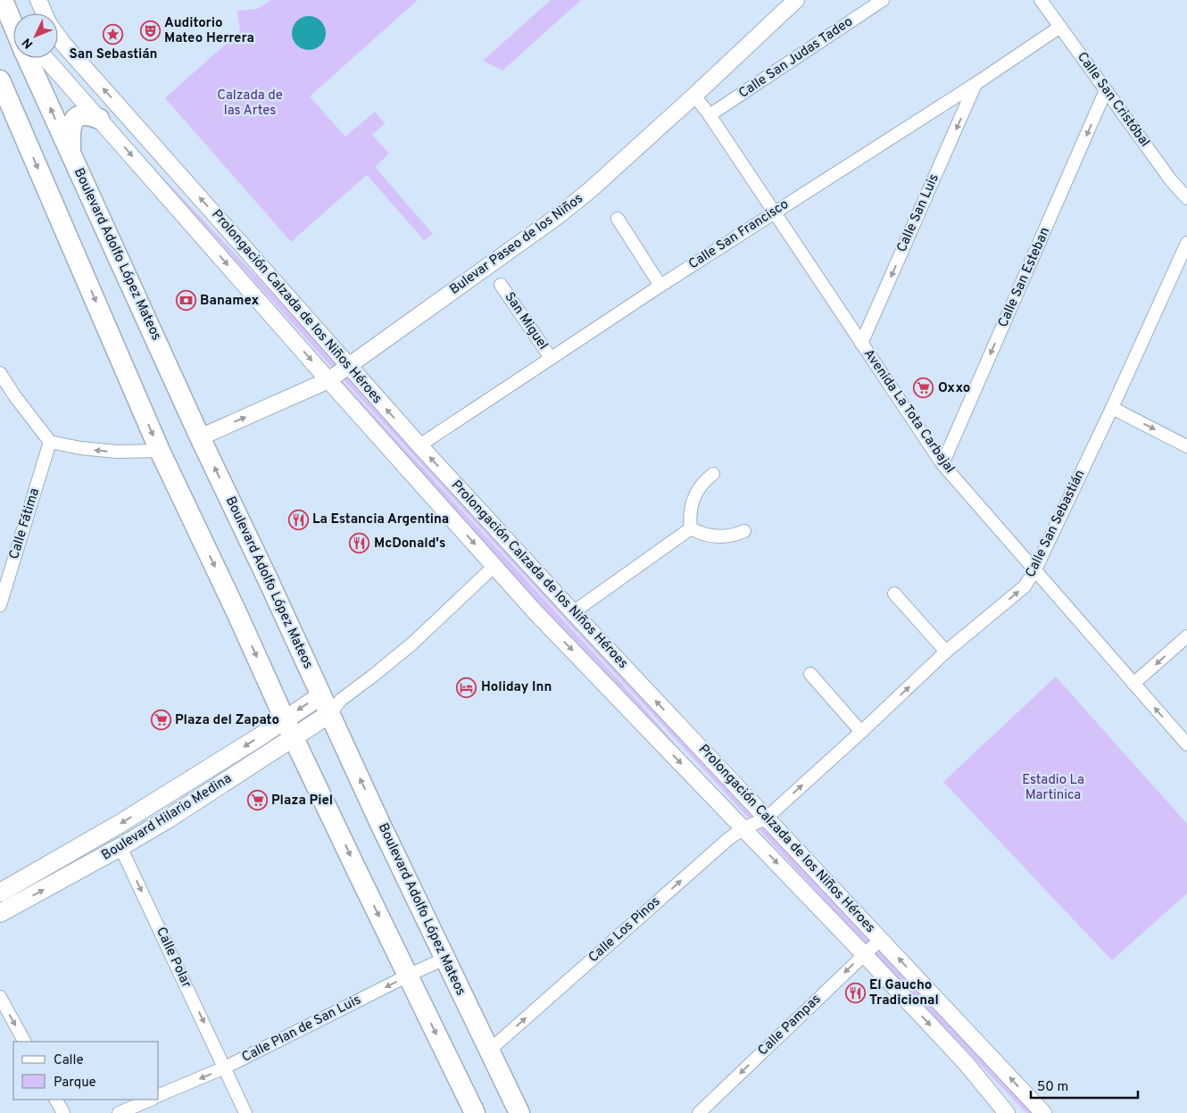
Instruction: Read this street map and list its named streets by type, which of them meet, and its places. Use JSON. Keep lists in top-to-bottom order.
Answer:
{
  "streets": {
    "main road": ["Boulevard Adolfo López Mateos", "Boulevard Hilario Medina"],
    "street": [
      "Calle San Judas Tadeo",
      "Calle San Cristóbal",
      "Calle San Luis",
      "Calle San Francisco",
      "Bulevar Paseo de los Niños",
      "Calle San Esteban",
      "Prolongación Calzada de los Niños Héroes",
      "San Miguel",
      "Avenida La Tota Carbajal",
      "Calle Fátima",
      "Calle San Sebastián",
      "Calle Los Pinos",
      "Calle Polar",
      "Calle Pampas",
      "Calle Plan de San Luis"
    ]
  },
  "crossings": [
    ["Calle San Judas Tadeo", "Avenida La Tota Carbajal"],
    ["Calle San Cristóbal", "Calle San Francisco"],
    ["Calle San Cristóbal", "Calle San Esteban"],
    ["Calle San Luis", "Calle San Francisco"],
    ["Calle San Luis", "Avenida La Tota Carbajal"],
    ["Calle San Francisco", "Prolongación Calzada de los Niños Héroes"],
    ["Calle San Francisco", "San Miguel"],
    ["Calle San Francisco", "Avenida La Tota Carbajal"],
    ["Bulevar Paseo de los Niños", "Boulevard Adolfo López Mateos"],
    ["Bulevar Paseo de los Niños", "Prolongación Calzada de los Niños Héroes"],
    ["Bulevar Paseo de los Niños", "Avenida La Tota Carbajal"],
    ["Boulevard Adolfo López Mateos", "Boulevard Hilario Medina"],
    ["Boulevard Adolfo López Mateos", "Calle Los Pinos"],
    ["Boulevard Adolfo López Mateos", "Calle Plan de San Luis"],
    ["Calle San Esteban", "Avenida La Tota Carbajal"],
    ["Prolongación Calzada de los Niños Héroes", "Calle San Sebastián"],
    ["Prolongación Calzada de los Niños Héroes", "Calle Los Pinos"],
    ["Prolongación Calzada de los Niños Héroes", "Calle Pampas"],
    ["Avenida La Tota Carbajal", "Calle San Sebastián"],
    ["Calle San Sebastián", "Calle Los Pinos"],
    ["Boulevard Hilario Medina", "Calle Polar"],
    ["Calle Polar", "Calle Plan de San Luis"]
  ],
  "one_way": [
    "Calle San Luis",
    "Calle San Esteban",
    "Calle San Sebastián",
    "Calle Los Pinos",
    "Calle Polar",
    "Calle Pampas",
    "Calle Plan de San Luis"
  ],
  "parks": ["Calzada de las Artes", "Estadio La Martinica"],
  "places": {
    "theatre": ["Auditorio Mateo Herrera"],
    "place": ["San Sebastián"],
    "bank": ["Banamex"],
    "supermarket": ["Oxxo", "Plaza del Zapato", "Plaza Piel"],
    "restaurant": ["La Estancia Argentina", "McDonald's", "El Gaucho Tradicional"],
    "hotel": ["Holiday Inn"]
  },
  "legend": ["Calle", "Parque"],
  "scale_bar": "50 m",
  "north": "bottom left"
}
